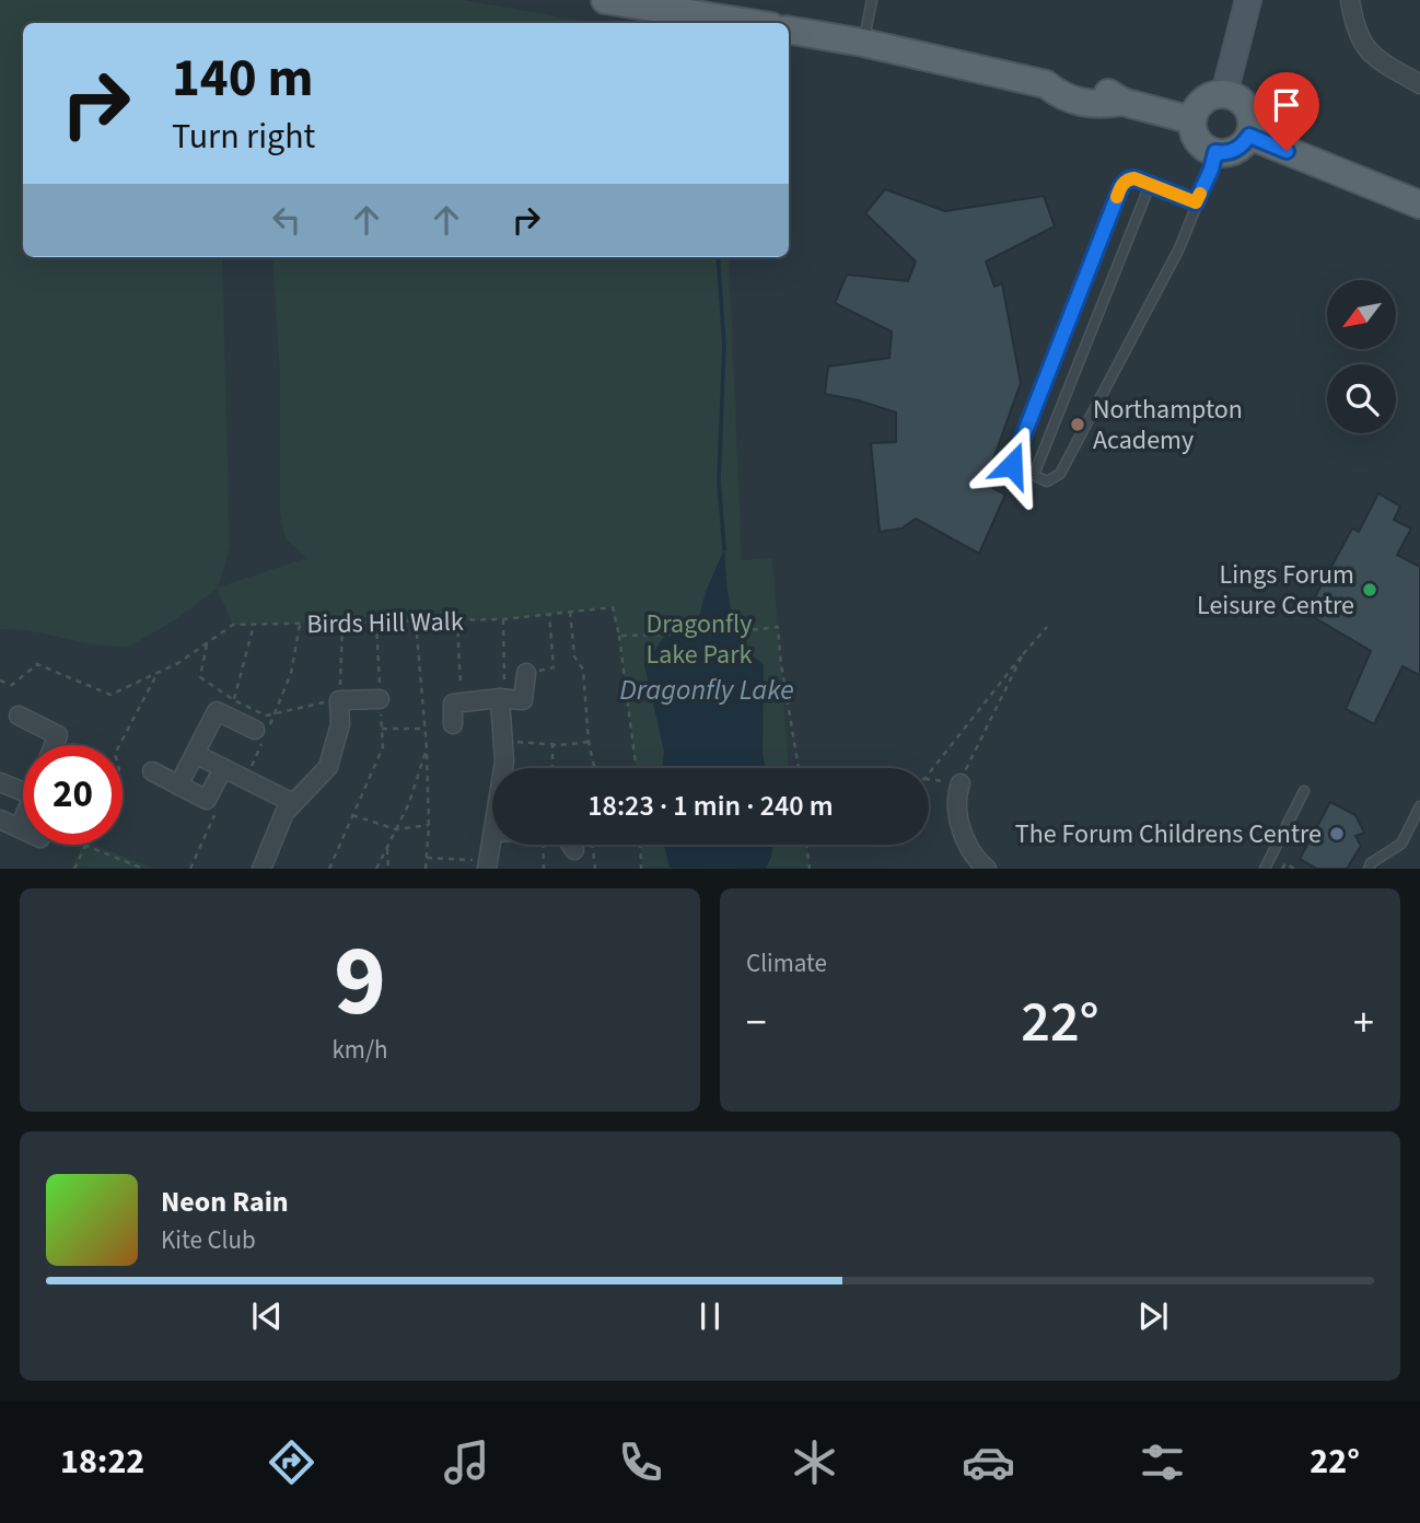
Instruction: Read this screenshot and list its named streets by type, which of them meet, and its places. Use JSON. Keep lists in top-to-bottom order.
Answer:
{
  "streets": {
    "path": ["Birds Hill Walk"]
  },
  "water": ["Dragonfly Lake"],
  "parks": ["Dragonfly Lake Park"],
  "places": ["Northampton Academy", "Lings Forum Leisure Centre", "The Forum Childrens Centre"],
  "north": "bottom left",
  "page": {
    "turn": ["140 m", "Turn right"],
    "limit": "20",
    "trip": "18:23 · 1 min · 240 m",
    "tile": [
      ["9", "km/h"],
      "Climate"
    ],
    "heat": ["−", "22°", "+"],
    "song": ["Neon Rain", "Kite Club"],
    "tabs": ["18:22", "22°"]
  }
}
